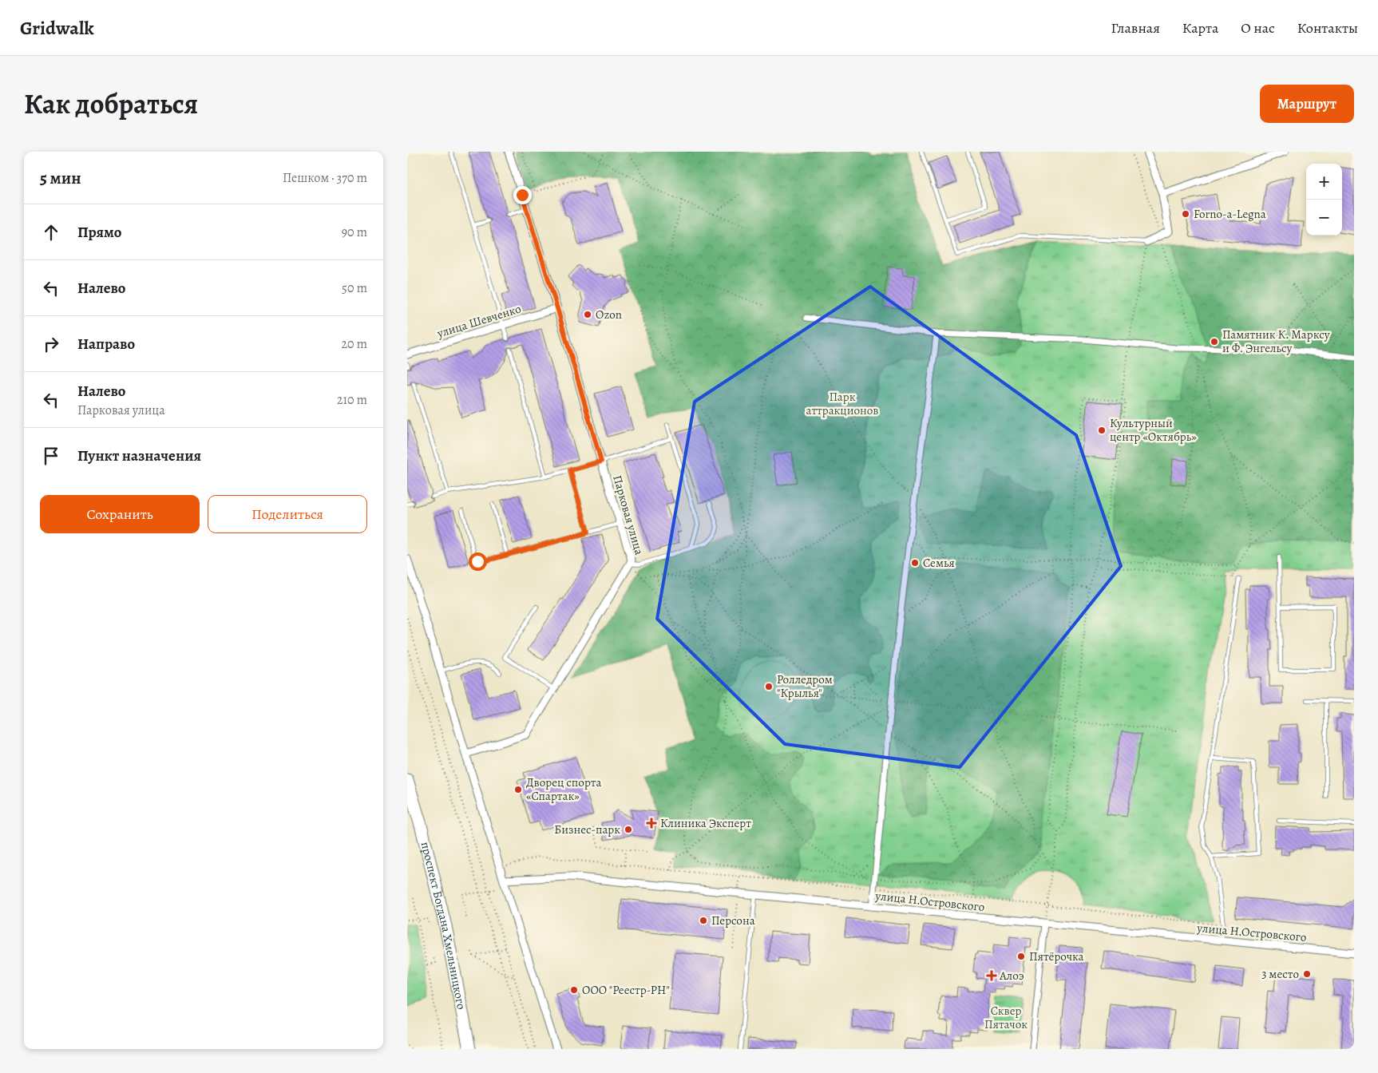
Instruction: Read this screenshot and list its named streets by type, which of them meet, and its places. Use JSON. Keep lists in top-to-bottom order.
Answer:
{
  "streets": {
    "main road": ["проспект Богдана Хмельницкого"],
    "street": ["улица Шевченко", "Парковая улица", "улица Н.Островского"]
  },
  "crossings": [
    ["улица Шевченко", "Парковая улица"]
  ],
  "parks": ["Парк аттракционов", "Сквер Пятачок"],
  "places": {
    "other": [
      "Forno-a-Legna",
      "Ozon",
      "Памятник К. Марксу и Ф. Энгельсу",
      "Культурный центр «Октябрь»",
      "Семья",
      "Ролледром \"Крылья\"",
      "Дворец спорта «Спартак»",
      "Бизнес-парк",
      "Персона",
      "Пятёрочка",
      "3 место",
      "ООО \"Реестр-РН\""
    ],
    "health": ["Клиника Эксперт", "Алоэ"]
  },
  "page": {
    "header": "Gridwalk",
    "nav": [
      "Главная",
      "Карта",
      "О нас",
      "Контакты"
    ],
    "title": "Как добраться",
    "buttons": [
      "Маршрут",
      ["Сохранить", "Поделиться"]
    ],
    "heading": ["5 мин", "Пешком · 370 m"],
    "map_buttons": ["+", "−"],
    "list": [
      ["Прямо", "90 m"],
      ["Налево", "50 m"],
      ["Направо", "20 m"],
      ["Налево", "Парковая улица", "210 m"],
      "Пункт назначения"
    ]
  }
}
